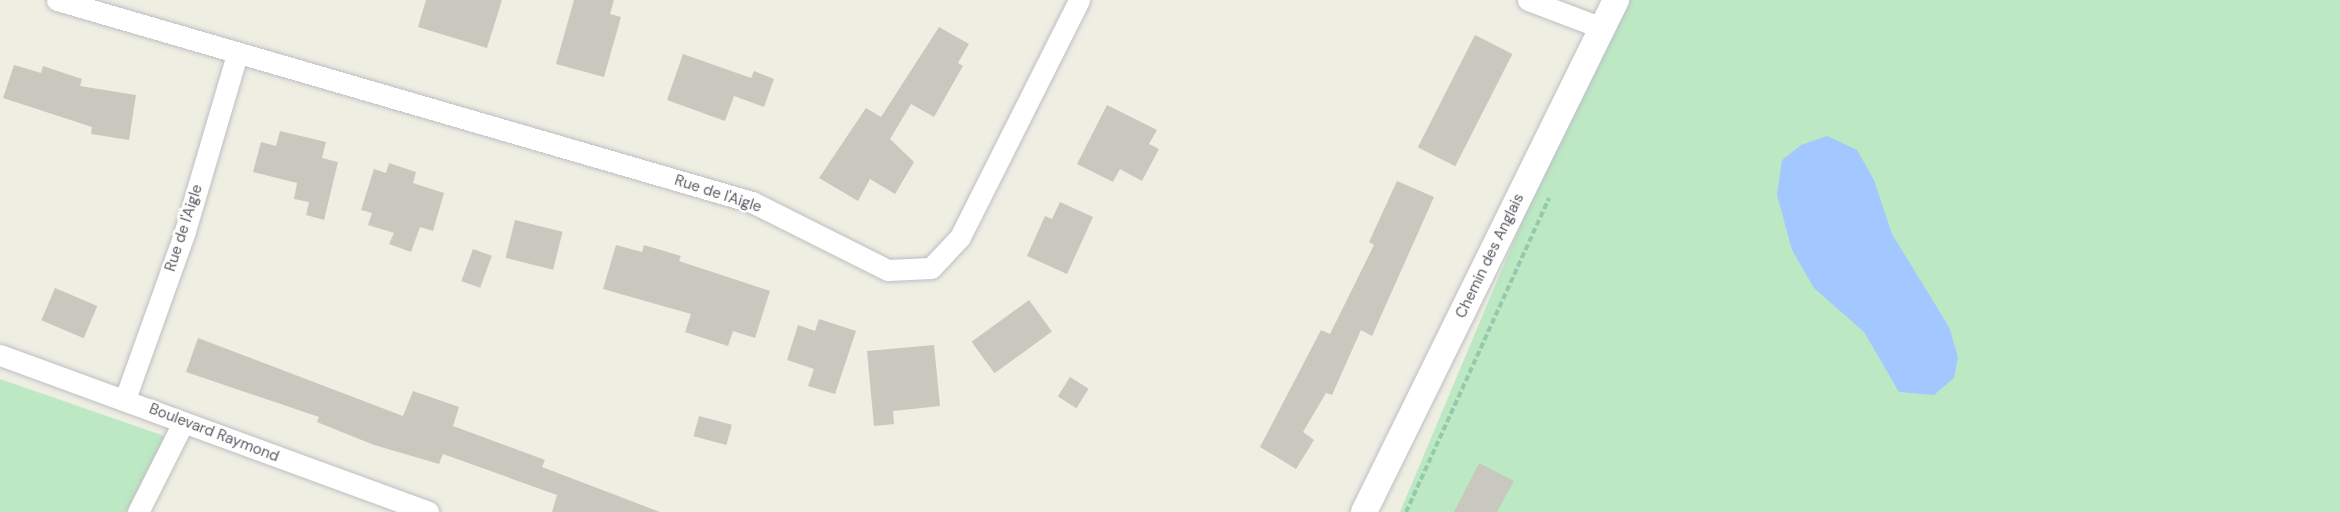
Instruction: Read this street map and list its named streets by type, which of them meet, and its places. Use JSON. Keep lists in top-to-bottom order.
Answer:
{
  "streets": {
    "street": ["Rue de l'Aigle", "Chemin des Anglais", "Boulevard Raymond"]
  },
  "crossings": [
    ["Rue de l'Aigle", "Boulevard Raymond"]
  ]
}
